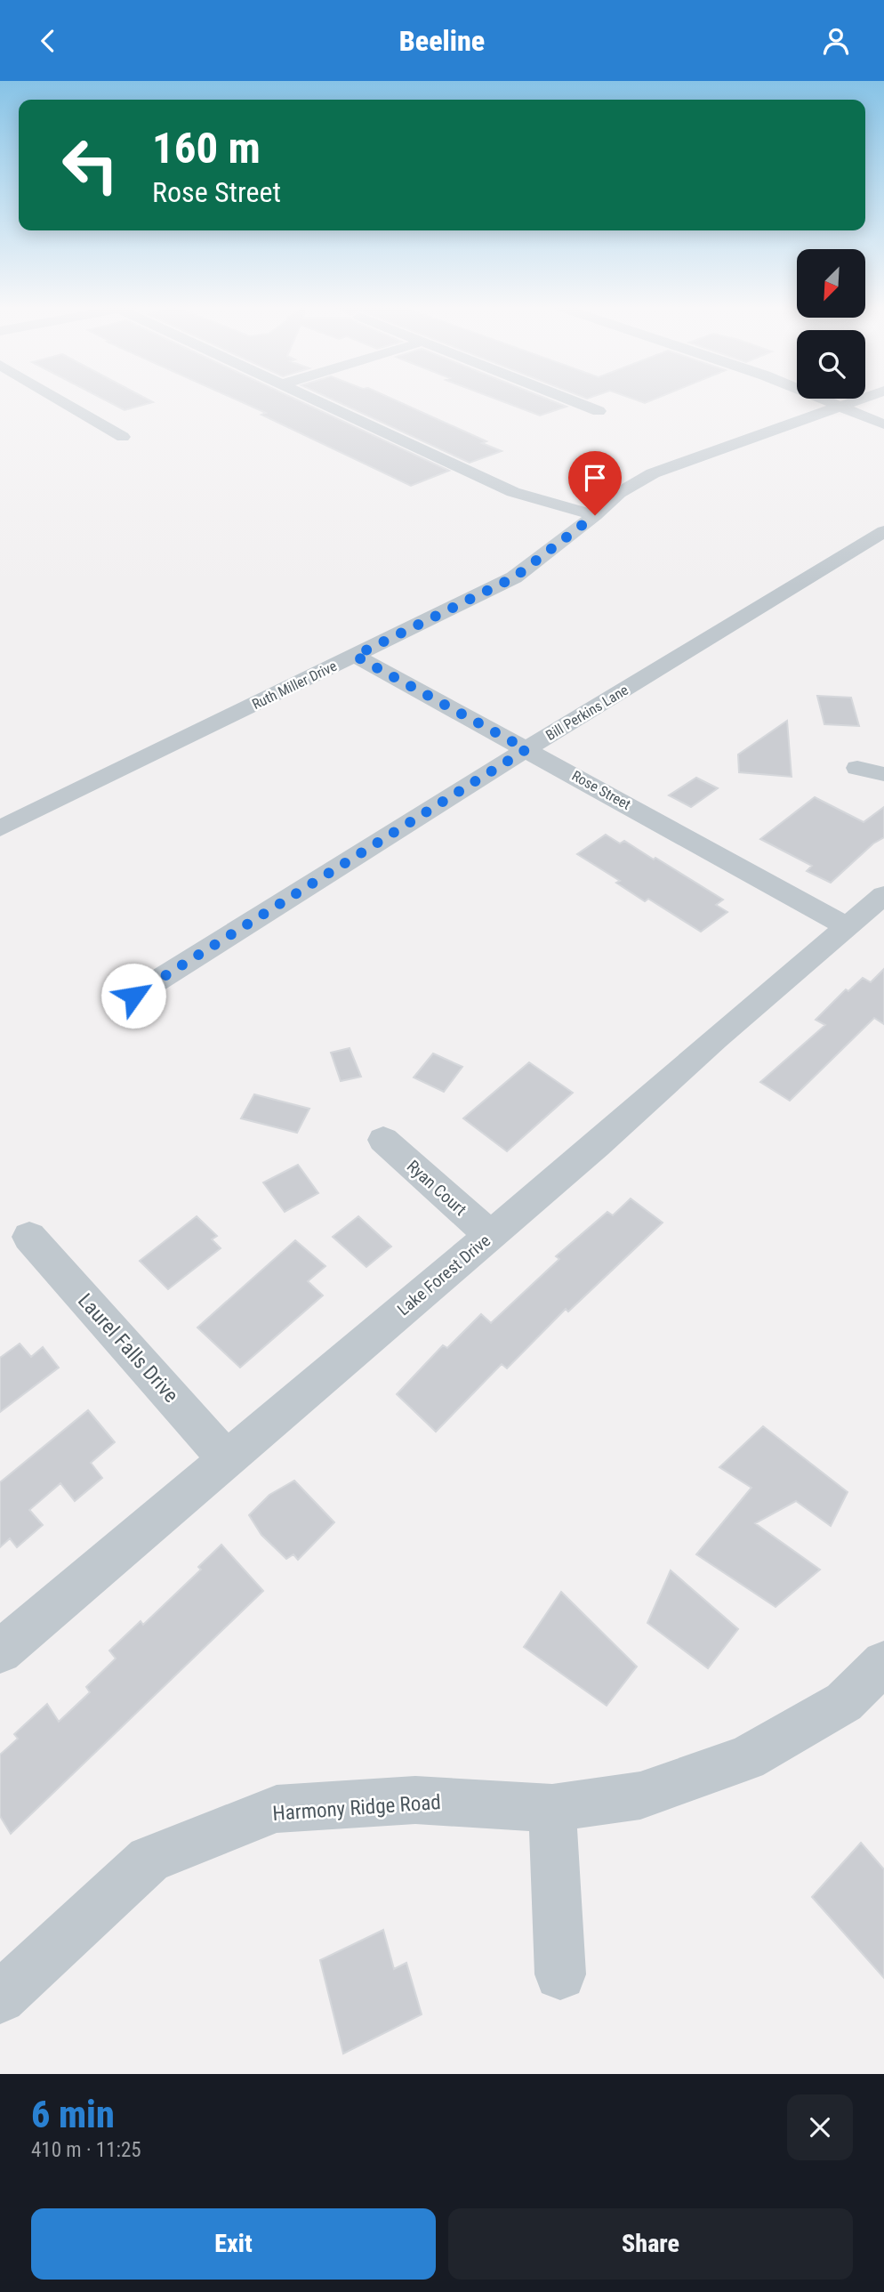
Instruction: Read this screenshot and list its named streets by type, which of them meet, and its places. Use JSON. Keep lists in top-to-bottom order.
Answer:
{
  "streets": {
    "street": [
      "Ruth Miller Drive",
      "Bill Perkins Lane",
      "Rose Street",
      "Ryan Court",
      "Lake Forest Drive",
      "Laurel Falls Drive",
      "Harmony Ridge Road"
    ]
  },
  "crossings": [
    ["Ruth Miller Drive", "Rose Street"],
    ["Bill Perkins Lane", "Rose Street"],
    ["Rose Street", "Lake Forest Drive"],
    ["Ryan Court", "Lake Forest Drive"],
    ["Lake Forest Drive", "Laurel Falls Drive"]
  ],
  "north": "bottom left",
  "page": {
    "header": "Beeline",
    "turn": ["160 m", "Rose Street"],
    "heading": ["6 min", "410 m · 11:25"],
    "buttons": ["Exit", "Share"]
  }
}
